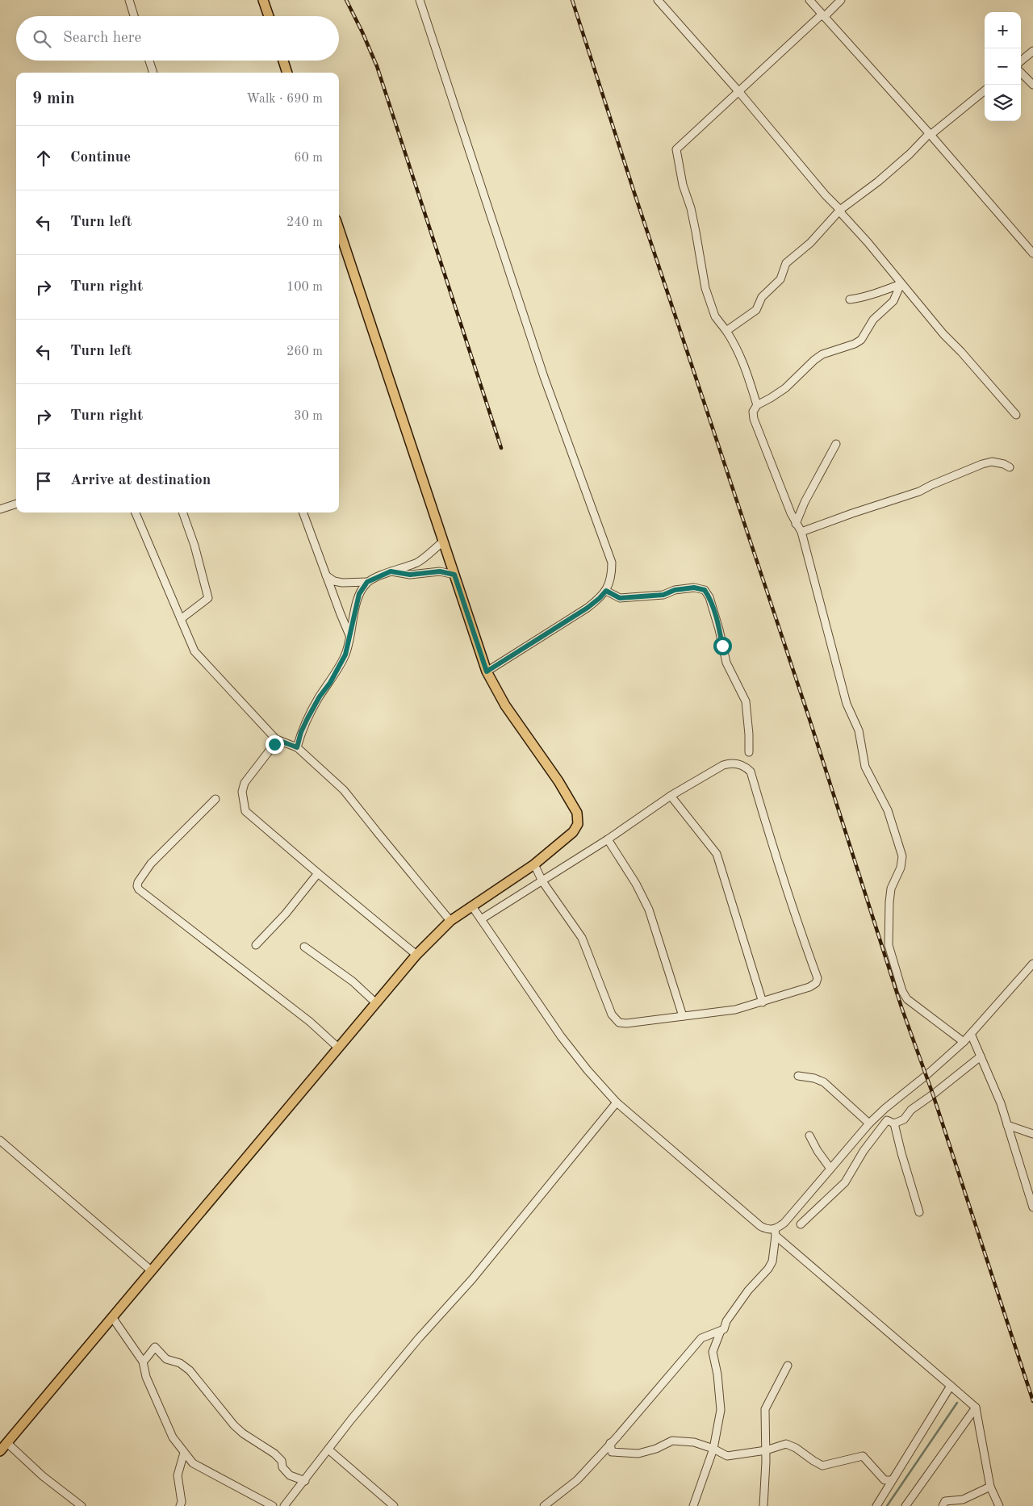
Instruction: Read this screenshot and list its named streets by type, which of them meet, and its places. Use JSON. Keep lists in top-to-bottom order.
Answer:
{
  "page": {
    "map_buttons": ["+", "−"],
    "search": "Search here",
    "heading": ["9 min", "Walk · 690 m"],
    "list": [
      ["Continue", "60 m"],
      ["Turn left", "240 m"],
      ["Turn right", "100 m"],
      ["Turn left", "260 m"],
      ["Turn right", "30 m"],
      "Arrive at destination"
    ]
  }
}
